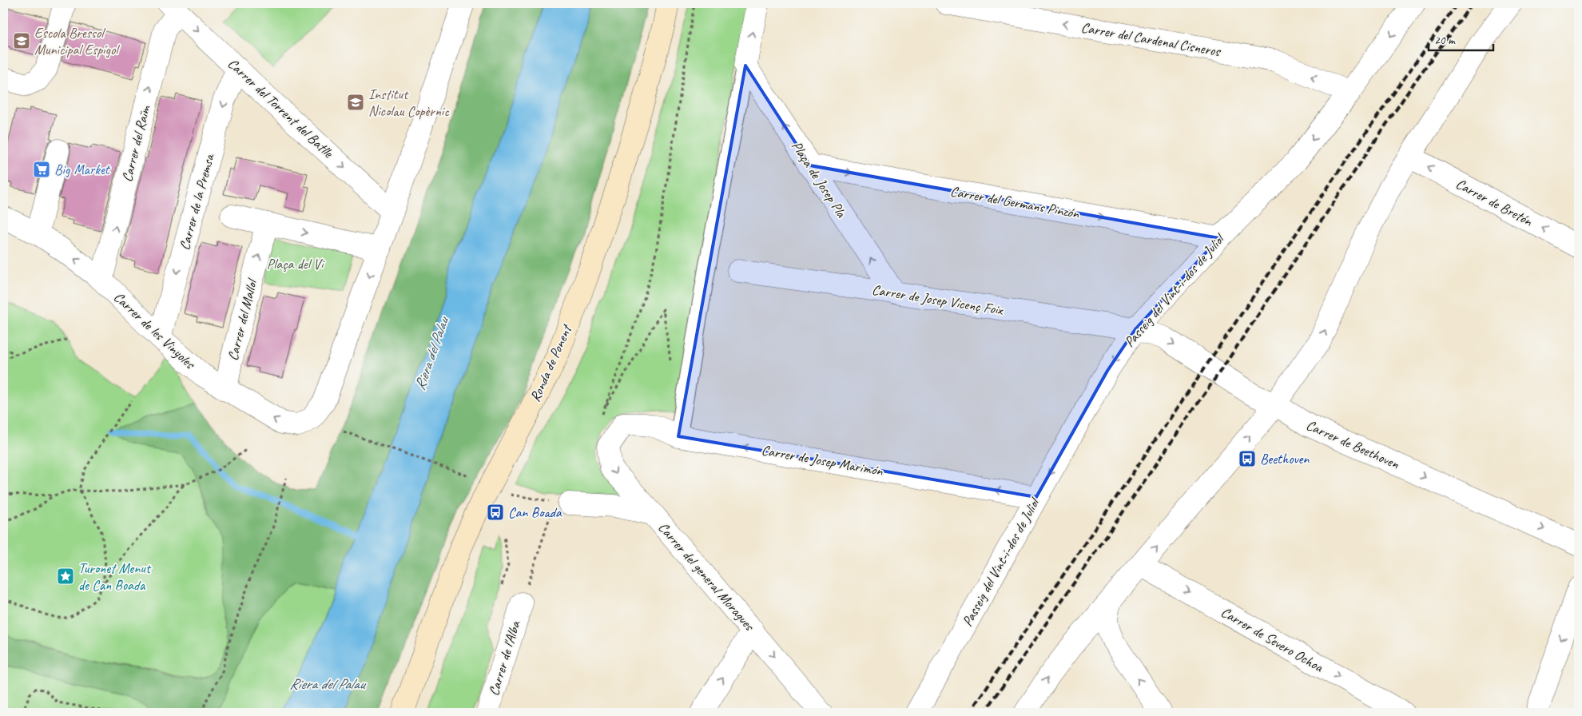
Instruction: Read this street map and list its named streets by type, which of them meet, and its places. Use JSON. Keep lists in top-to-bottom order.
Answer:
{
  "streets": {
    "main road": ["Ronda de Ponent"],
    "street": [
      "Carrer del Cardenal Cisneros",
      "Carrer del Torrent del Batlle",
      "Carrer del Raïm",
      "Plaça de Josep Pla",
      "Carrer de la Premsa",
      "Carrer del Germans Pinzón",
      "Carrer de Bretón",
      "Passeig del Vint-i-dos de Juliol",
      "Carrer de Josep Vicenç Foix",
      "Carrer del Mallol",
      "Carrer de les Vinyoles",
      "Carrer de Beethoven",
      "Carrer de Josep Marimón",
      "Carrer del general Moragues",
      "Carrer de Severo Ochoa",
      "Carrer de l'Alba"
    ]
  },
  "crossings": [
    ["Carrer del Cardenal Cisneros", "Passeig del Vint-i-dos de Juliol"],
    ["Carrer del Torrent del Batlle", "Carrer del Raïm"],
    ["Carrer del Torrent del Batlle", "Carrer de la Premsa"],
    ["Carrer del Raïm", "Carrer de les Vinyoles"],
    ["Plaça de Josep Pla", "Carrer del Germans Pinzón"],
    ["Plaça de Josep Pla", "Carrer de Josep Vicenç Foix"],
    ["Carrer de la Premsa", "Carrer de les Vinyoles"],
    ["Carrer del Germans Pinzón", "Passeig del Vint-i-dos de Juliol"],
    ["Passeig del Vint-i-dos de Juliol", "Carrer de Josep Vicenç Foix"],
    ["Passeig del Vint-i-dos de Juliol", "Carrer de Beethoven"],
    ["Passeig del Vint-i-dos de Juliol", "Carrer de Josep Marimón"],
    ["Carrer de Josep Vicenç Foix", "Carrer de Beethoven"],
    ["Carrer del Mallol", "Carrer de les Vinyoles"],
    ["Carrer de Josep Marimón", "Carrer del general Moragues"]
  ],
  "one_way": [
    "Carrer del Cardenal Cisneros",
    "Carrer del Torrent del Batlle",
    "Plaça de Josep Pla",
    "Carrer del Germans Pinzón",
    "Carrer de Bretón",
    "Carrer del Mallol",
    "Carrer de Beethoven",
    "Carrer de Josep Marimón",
    "Carrer del general Moragues",
    "Carrer de Severo Ochoa"
  ],
  "water": ["Riera del Palau"],
  "parks": ["Plaça del Vi"],
  "places": {
    "school or university": ["Escola Bressol Municipal Espígol", "Institut Nicolau Copèrnic"],
    "supermarket": ["Big Market"],
    "bus stop": ["Beethoven", "Can Boada"],
    "place": ["Turonet Menut de Can Boada"]
  },
  "scale_bar": "20 m"
}
